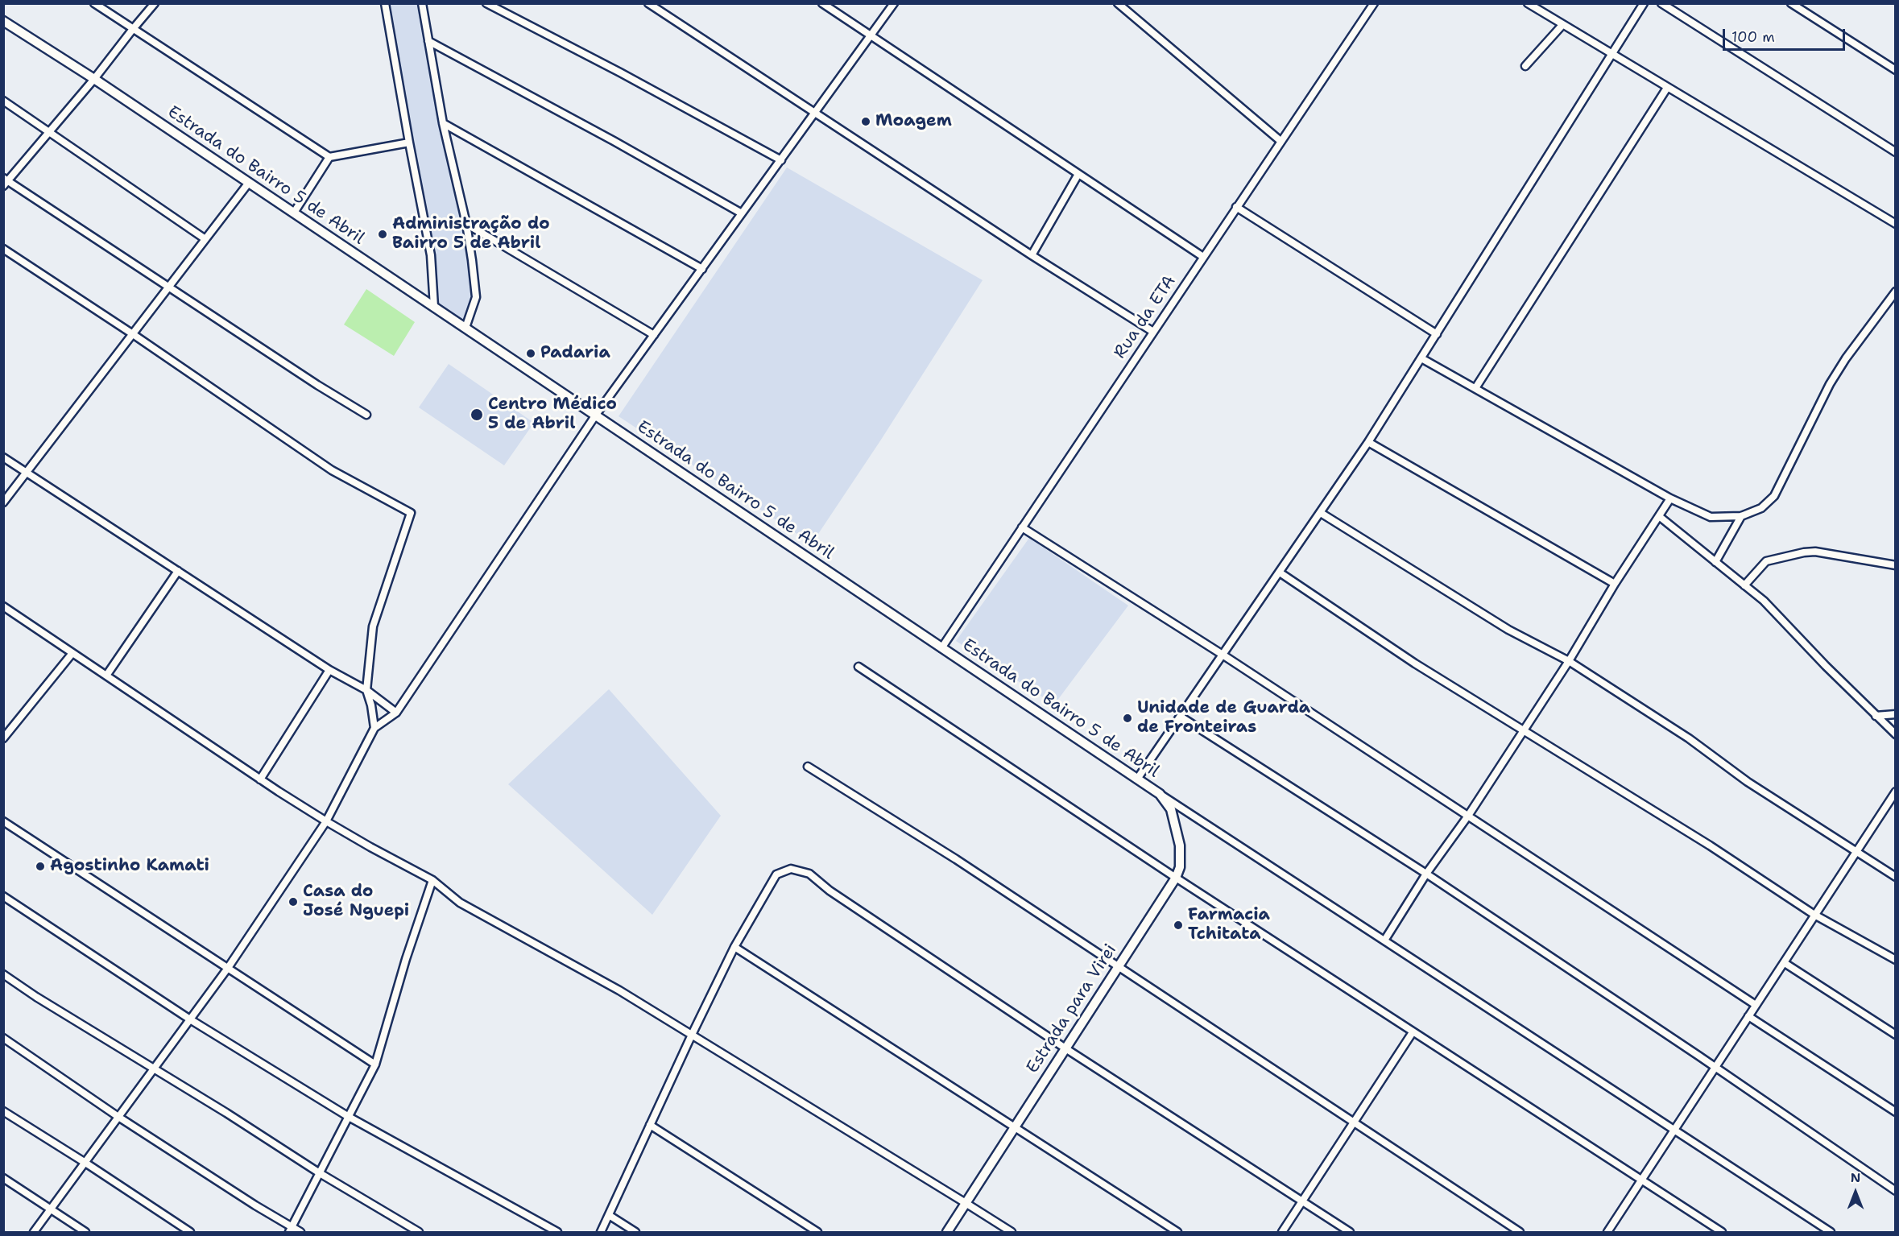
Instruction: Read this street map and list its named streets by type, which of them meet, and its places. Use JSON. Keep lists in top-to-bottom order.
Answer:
{
  "streets": {
    "street": ["Estrada do Bairro 5 de Abril", "Rua da ETA", "Estrada para Virei"]
  },
  "crossings": [
    ["Estrada do Bairro 5 de Abril", "Rua da ETA"],
    ["Estrada do Bairro 5 de Abril", "Estrada para Virei"]
  ],
  "places": [
    "Moagem",
    "Administração do Bairro 5 de Abril",
    "Padaria",
    "Centro Médico 5 de Abril",
    "Unidade de Guarda de Fronteiras",
    "Agostinho Kamati",
    "Casa do José Nguepi",
    "Farmacia Tchitata"
  ],
  "scale_bar": "100 m",
  "north": "top"
}
